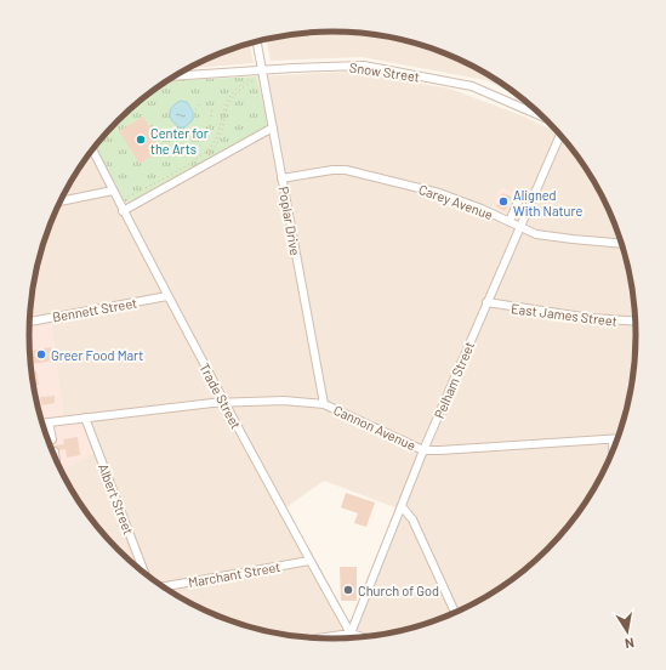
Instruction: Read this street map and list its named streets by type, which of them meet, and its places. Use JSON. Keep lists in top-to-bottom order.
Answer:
{
  "streets": {
    "street": [
      "Snow Street",
      "Carey Avenue",
      "Poplar Drive",
      "Bennett Street",
      "East James Street",
      "Pelham Street",
      "Trade Street",
      "Cannon Avenue",
      "Albert Street",
      "Marchant Street"
    ]
  },
  "crossings": [
    ["Snow Street", "Poplar Drive"],
    ["Carey Avenue", "Poplar Drive"],
    ["Carey Avenue", "Pelham Street"],
    ["Poplar Drive", "Cannon Avenue"],
    ["Bennett Street", "Trade Street"],
    ["East James Street", "Pelham Street"],
    ["Pelham Street", "Trade Street"],
    ["Pelham Street", "Cannon Avenue"],
    ["Trade Street", "Cannon Avenue"],
    ["Trade Street", "Marchant Street"],
    ["Cannon Avenue", "Albert Street"]
  ],
  "places": [
    "Center for the Arts",
    "Aligned With Nature",
    "Greer Food Mart",
    "Church of God"
  ],
  "north": "bottom"
}
